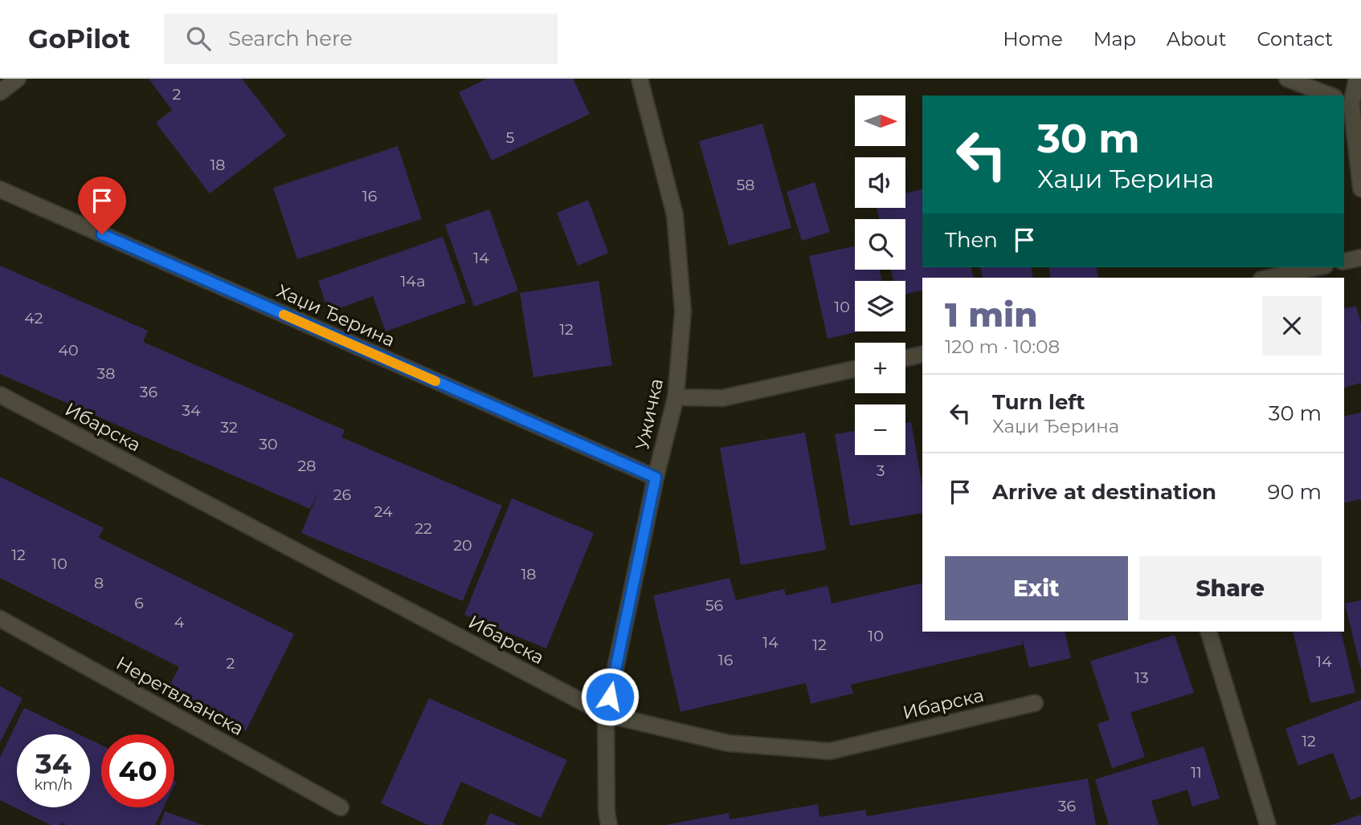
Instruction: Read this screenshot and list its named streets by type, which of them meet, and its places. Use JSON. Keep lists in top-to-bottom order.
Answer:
{
  "streets": {
    "street": [
      "Хаџи Ђерина",
      "Ужичка",
      "Ибарска",
      "Неретвљанска"
    ]
  },
  "crossings": [
    ["Хаџи Ђерина", "Ужичка"],
    ["Ужичка", "Ибарска"]
  ],
  "house_numbers": [
    "2",
    "5",
    "18",
    "58",
    "16",
    "14",
    "14a",
    "10",
    "42",
    "12",
    "40",
    "38",
    "36",
    "34",
    "32",
    "30",
    "28",
    "3",
    "26",
    "24",
    "22",
    "20",
    "12",
    "10",
    "18",
    "8",
    "6",
    "56",
    "4",
    "10",
    "14",
    "12",
    "16",
    "14",
    "2",
    "13",
    "12",
    "11",
    "36"
  ],
  "north": "right",
  "page": {
    "header": "GoPilot",
    "search": "Search here",
    "nav": [
      "Home",
      "Map",
      "About",
      "Contact"
    ],
    "map_buttons": ["+", "−"],
    "turn": ["30 m", "Хаџи Ђерина"],
    "then": "Then",
    "heading": ["1 min", "120 m · 10:08"],
    "list": [
      {
        "name": "Turn left",
        "note": "Хаџи Ђерина",
        "value": "30 m"
      },
      {
        "name": "Arrive at destination",
        "value": "90 m"
      }
    ],
    "buttons": ["Exit", "Share"],
    "speed": "34 km/h",
    "limit": "40"
  }
}
